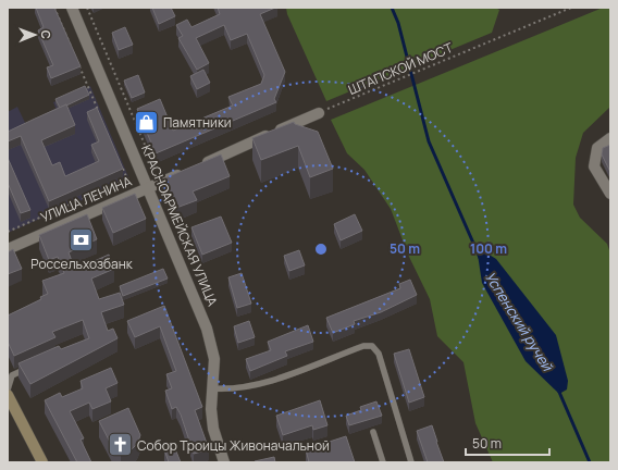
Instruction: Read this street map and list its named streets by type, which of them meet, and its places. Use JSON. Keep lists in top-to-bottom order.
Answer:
{
  "streets": {
    "street": ["УЛИЦА ЛЕНИНА", "КРАСНОАРМЕЙСКАЯ УЛИЦА"],
    "path": ["ШТАПСКОЙ МОСТ"]
  },
  "crossings": [
    ["УЛИЦА ЛЕНИНА", "КРАСНОАРМЕЙСКАЯ УЛИЦА"]
  ],
  "water": ["Успенский ручей"],
  "places": {
    "shop": ["Памятники"],
    "bank": ["Россельхозбанк"],
    "church": ["Собор Троицы Живоначальной"]
  },
  "scale_bar": "50 m",
  "north": "right",
  "rings": ["50 m", "100 m"]
}
